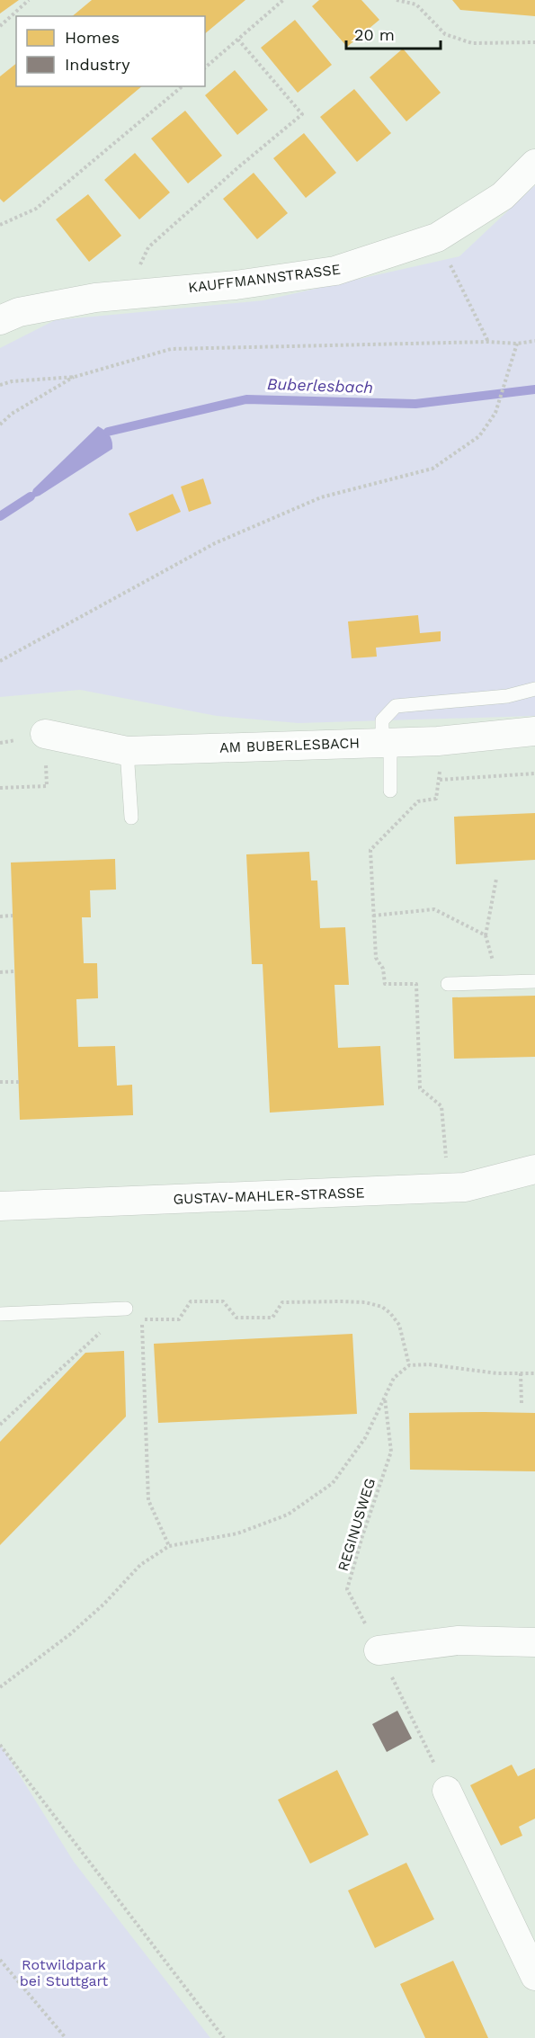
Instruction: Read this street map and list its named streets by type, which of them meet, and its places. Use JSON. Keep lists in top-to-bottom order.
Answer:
{
  "streets": {
    "street": ["KAUFFMANNSTRASSE", "AM BUBERLESBACH", "GUSTAV-MAHLER-STRASSE"],
    "path": ["REGINUSWEG"]
  },
  "water": ["Buberlesbach"],
  "parks": ["Rotwildpark bei Stuttgart"],
  "legend": ["Homes", "Industry"],
  "scale_bar": "20 m"
}
